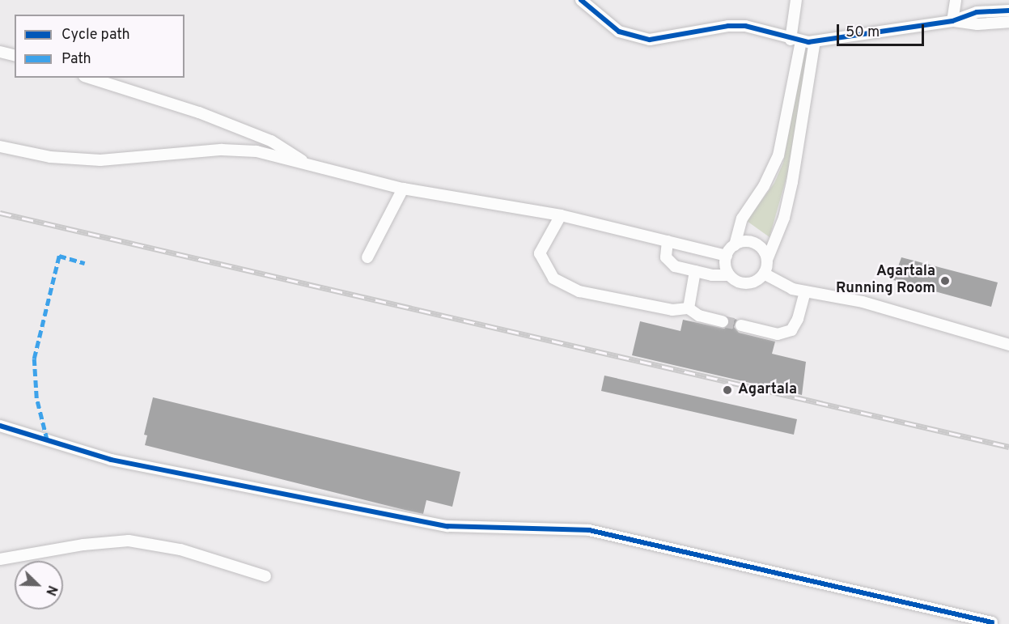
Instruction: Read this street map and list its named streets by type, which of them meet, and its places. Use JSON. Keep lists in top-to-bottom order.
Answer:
{
  "places": ["Agartala Running Room", "Agartala"],
  "legend": ["Cycle path", "Path"],
  "scale_bar": "50 m",
  "north": "bottom right"
}
